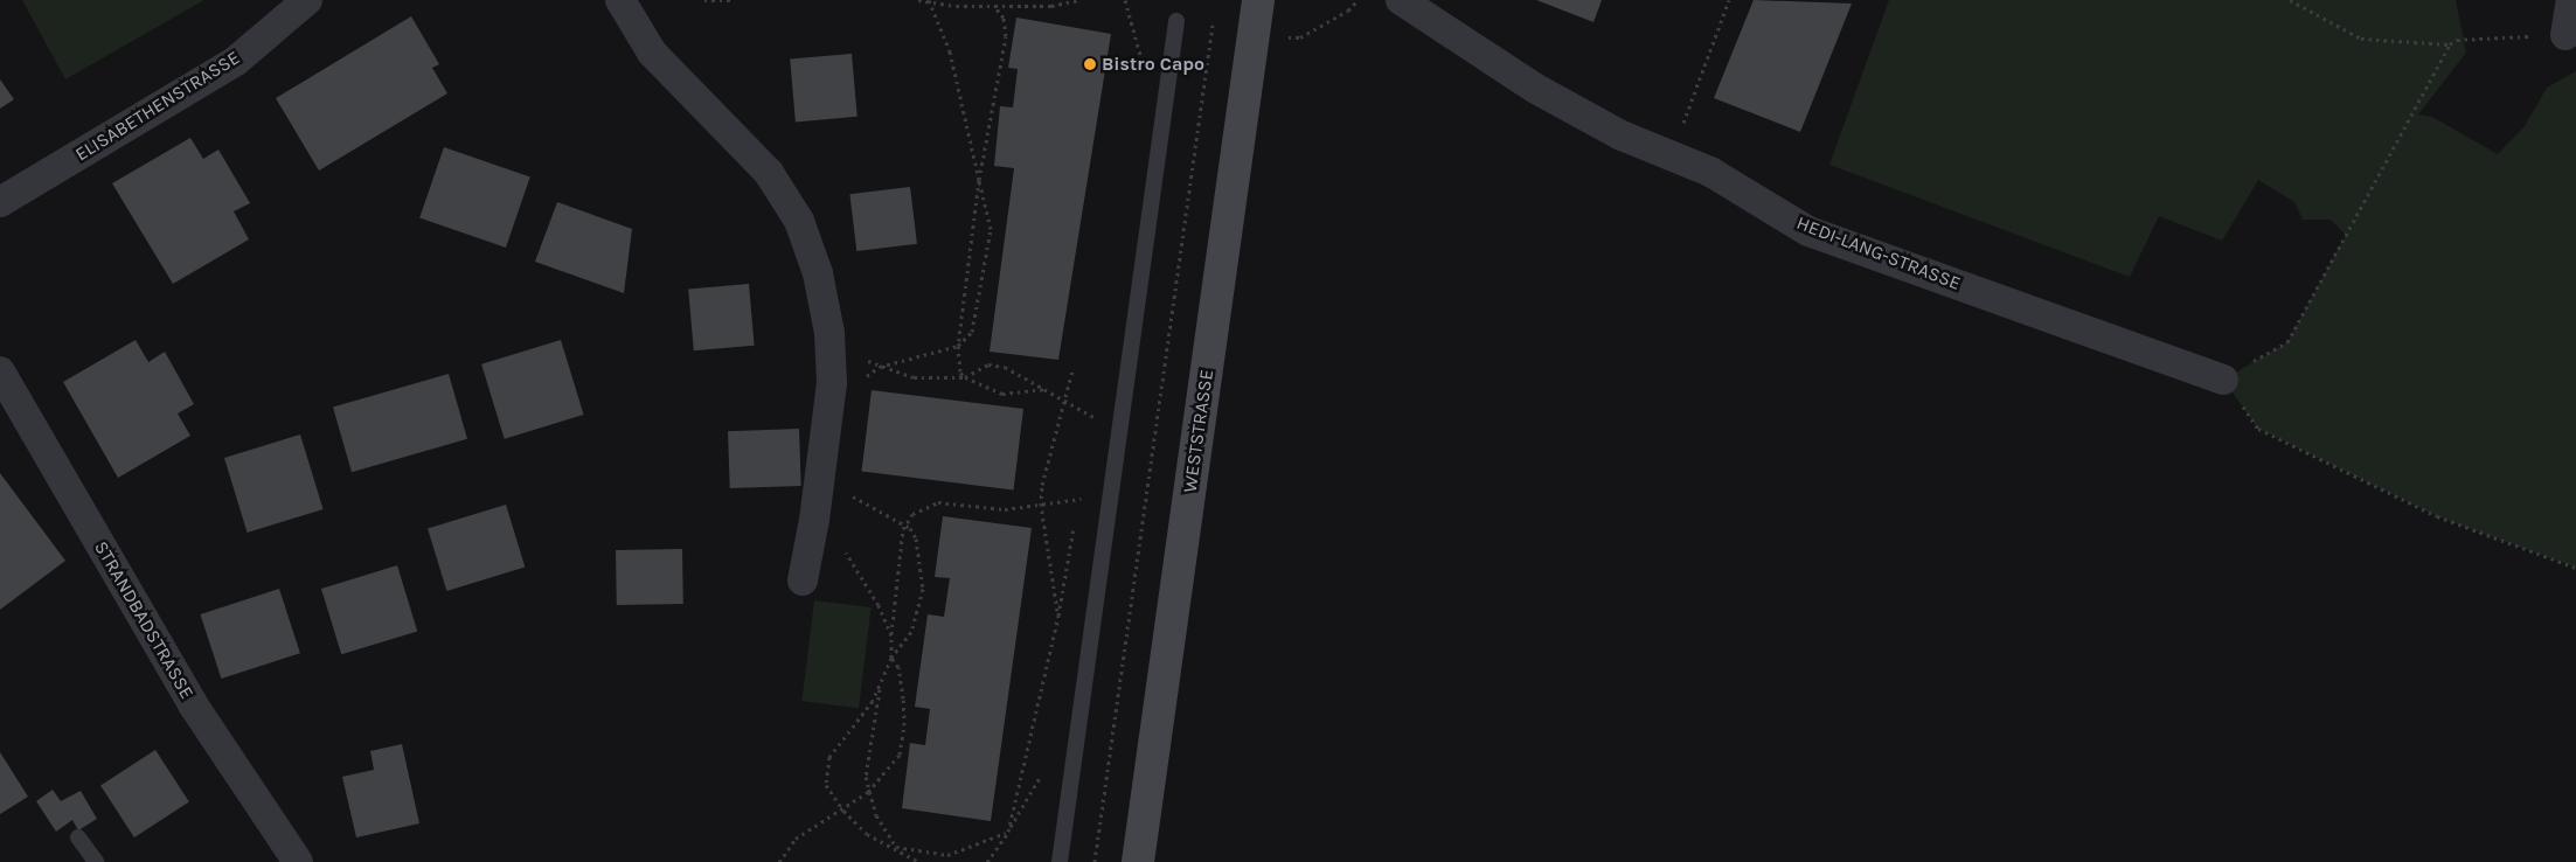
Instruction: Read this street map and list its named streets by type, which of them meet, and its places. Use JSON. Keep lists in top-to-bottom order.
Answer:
{
  "streets": {
    "street": [
      "ELISABETHENSTRASSE",
      "HEDI-LANG-STRASSE",
      "WESTSTRASSE",
      "STRANDBADSTRASSE"
    ]
  },
  "places": ["Bistro Capo"]
}
